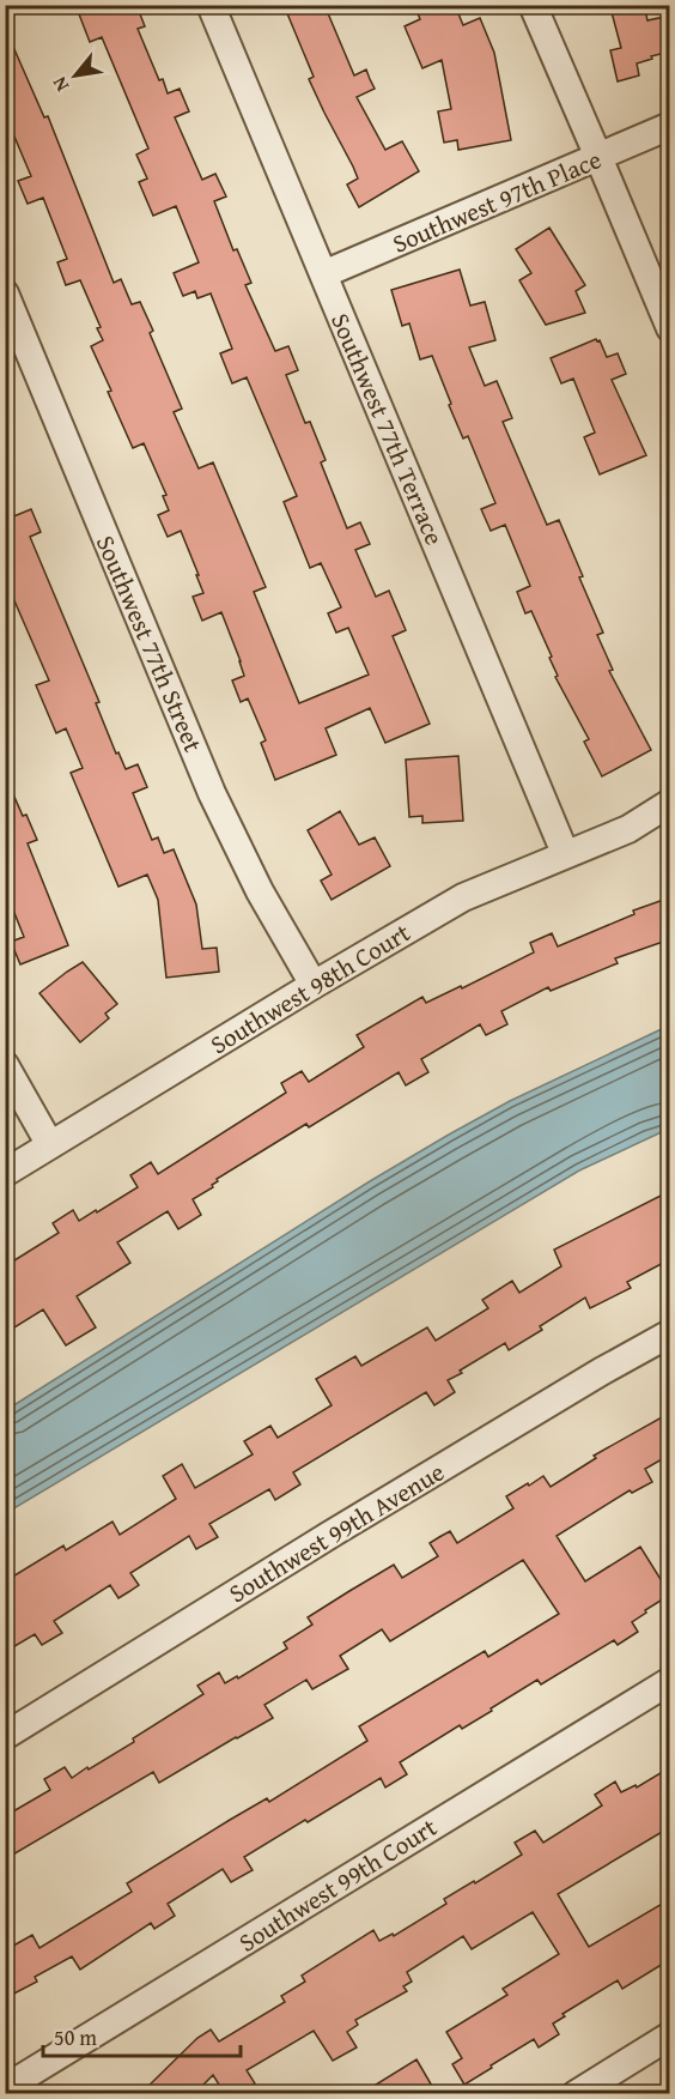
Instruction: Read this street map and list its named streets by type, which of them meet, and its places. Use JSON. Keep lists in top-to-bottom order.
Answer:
{
  "streets": {
    "street": [
      "Southwest 97th Place",
      "Southwest 77th Terrace",
      "Southwest 77th Street",
      "Southwest 98th Court",
      "Southwest 99th Avenue",
      "Southwest 99th Court"
    ]
  },
  "crossings": [
    ["Southwest 97th Place", "Southwest 77th Terrace"],
    ["Southwest 77th Terrace", "Southwest 98th Court"],
    ["Southwest 77th Street", "Southwest 98th Court"]
  ],
  "scale_bar": "50 m",
  "north": "bottom left"
}
